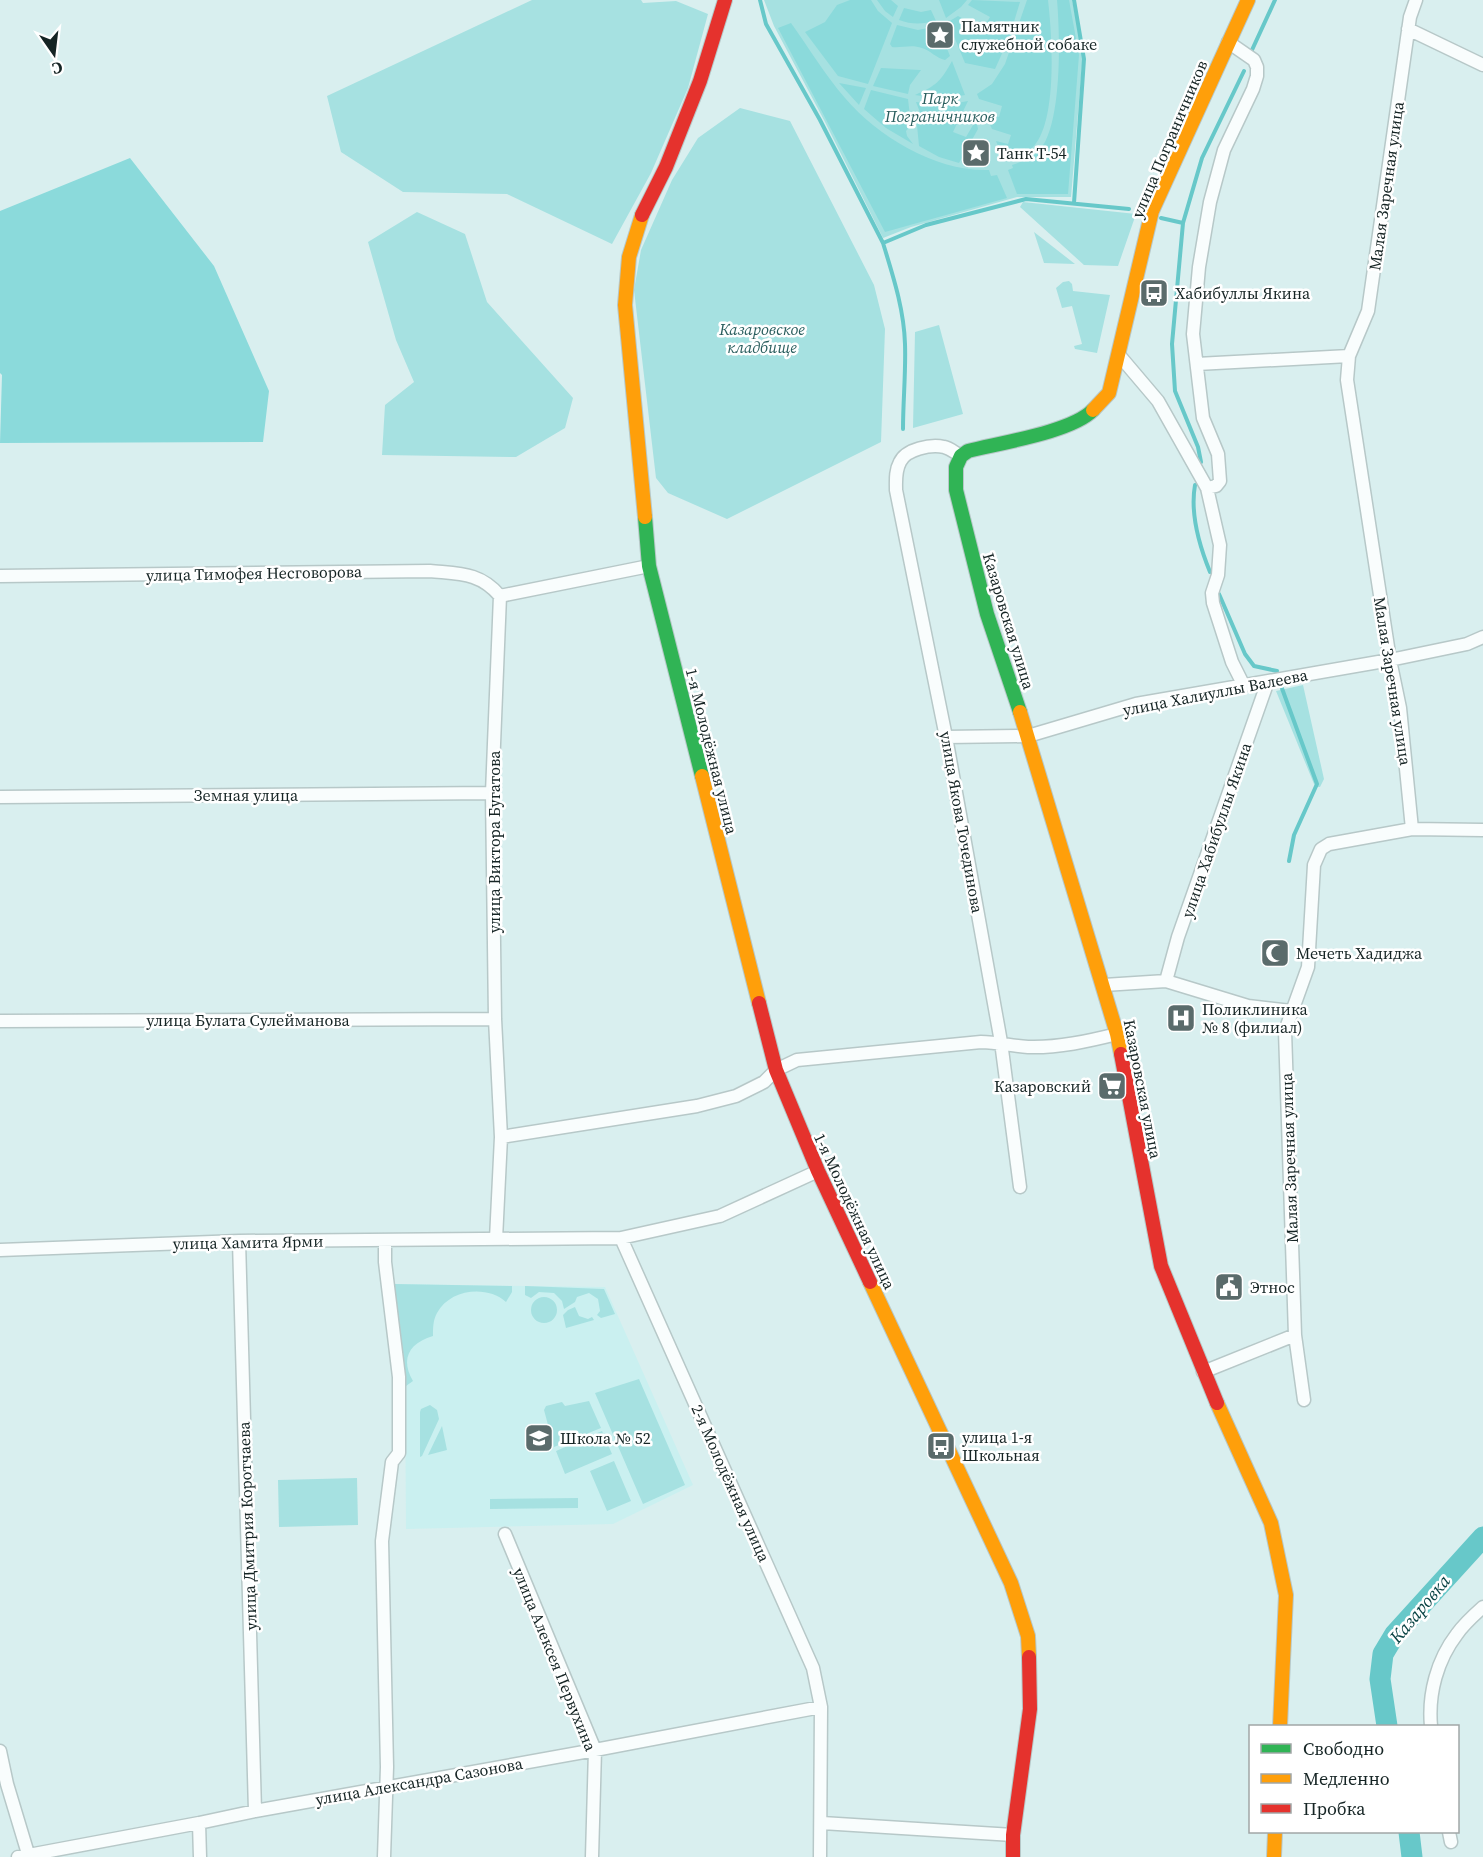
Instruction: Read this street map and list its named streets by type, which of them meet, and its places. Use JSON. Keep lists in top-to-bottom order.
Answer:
{
  "streets": {
    "street": [
      "улица Пограничников",
      "Малая Заречная улица",
      "улица Тимофея Несговорова",
      "Казаровская улица",
      "улица Халиуллы Валеева",
      "1-я Молодёжная улица",
      "Земная улица",
      "улица Якова Точединова",
      "улица Хабибуллы Якина",
      "улица Виктора Бугатова",
      "улица Булата Сулейманова",
      "улица Хамита Ярми",
      "2-я Молодёжная улица",
      "улица Дмитрия Коротчаева",
      "улица Алексея Первухина",
      "улица Александра Сазонова"
    ]
  },
  "crossings": [
    ["улица Пограничников", "Казаровская улица"],
    ["улица Пограничников", "улица Якова Точединова"],
    ["Малая Заречная улица", "улица Халиуллы Валеева"],
    ["улица Тимофея Несговорова", "улица Виктора Бугатова"],
    ["Казаровская улица", "улица Халиуллы Валеева"],
    ["Казаровская улица", "улица Якова Точединова"],
    ["улица Халиуллы Валеева", "улица Якова Точединова"],
    ["улица Халиуллы Валеева", "улица Хабибуллы Якина"],
    ["Земная улица", "улица Виктора Бугатова"],
    ["улица Виктора Бугатова", "улица Булата Сулейманова"],
    ["улица Виктора Бугатова", "улица Хамита Ярми"],
    ["улица Хамита Ярми", "улица Дмитрия Коротчаева"],
    ["2-я Молодёжная улица", "улица Александра Сазонова"],
    ["улица Дмитрия Коротчаева", "улица Александра Сазонова"],
    ["улица Алексея Первухина", "улица Александра Сазонова"]
  ],
  "water": ["Казаровка"],
  "parks": ["Парк Пограничников", "Казаровское кладбище"],
  "places": {
    "place": ["Памятник служебной собаке", "Танк Т-54"],
    "bus stop": ["Хабибуллы Якина", "улица 1-я Школьная"],
    "mosque": ["Мечеть Хадиджа"],
    "hospital": ["Поликлиника № 8 (филиал)"],
    "supermarket": ["Казаровский"],
    "public building": ["Этнос"],
    "school or university": ["Школа № 52"]
  },
  "legend": ["Свободно", "Медленно", "Пробка"],
  "north": "bottom"
}
